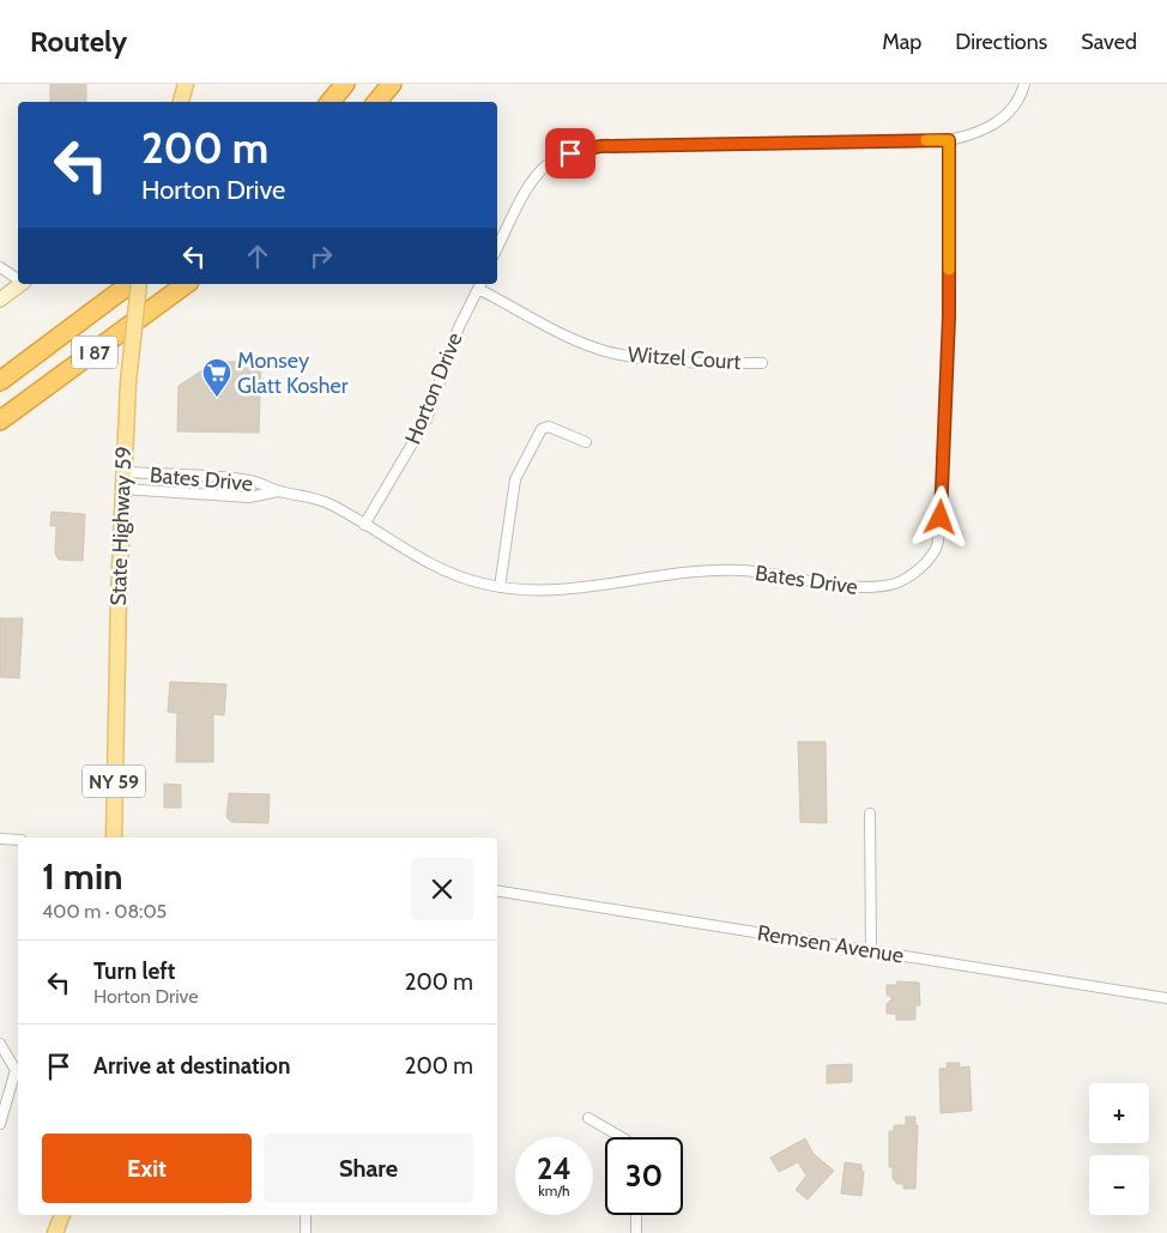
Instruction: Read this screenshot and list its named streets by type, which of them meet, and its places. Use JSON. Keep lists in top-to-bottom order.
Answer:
{
  "streets": {
    "highway": ["I 87"],
    "main road": ["State Highway 59", "NY 59"],
    "street": [
      "Witzel Court",
      "Horton Drive",
      "Bates Drive",
      "Remsen Avenue"
    ]
  },
  "crossings": [
    ["Witzel Court", "Horton Drive"],
    ["Horton Drive", "Bates Drive"],
    ["Bates Drive", "State Highway 59"]
  ],
  "places": {
    "supermarket": ["Monsey Glatt Kosher"]
  },
  "page": {
    "header": "Routely",
    "nav": ["Map", "Directions", "Saved"],
    "turn": ["200 m", "Horton Drive"],
    "heading": ["1 min", "400 m · 08:05"],
    "list": [
      {
        "name": "Turn left",
        "note": "Horton Drive",
        "value": "200 m"
      },
      {
        "name": "Arrive at destination",
        "value": "200 m"
      }
    ],
    "map_buttons": ["+", "−"],
    "buttons": ["Exit", "Share"],
    "speed": "24 km/h",
    "limit": "30"
  }
}
